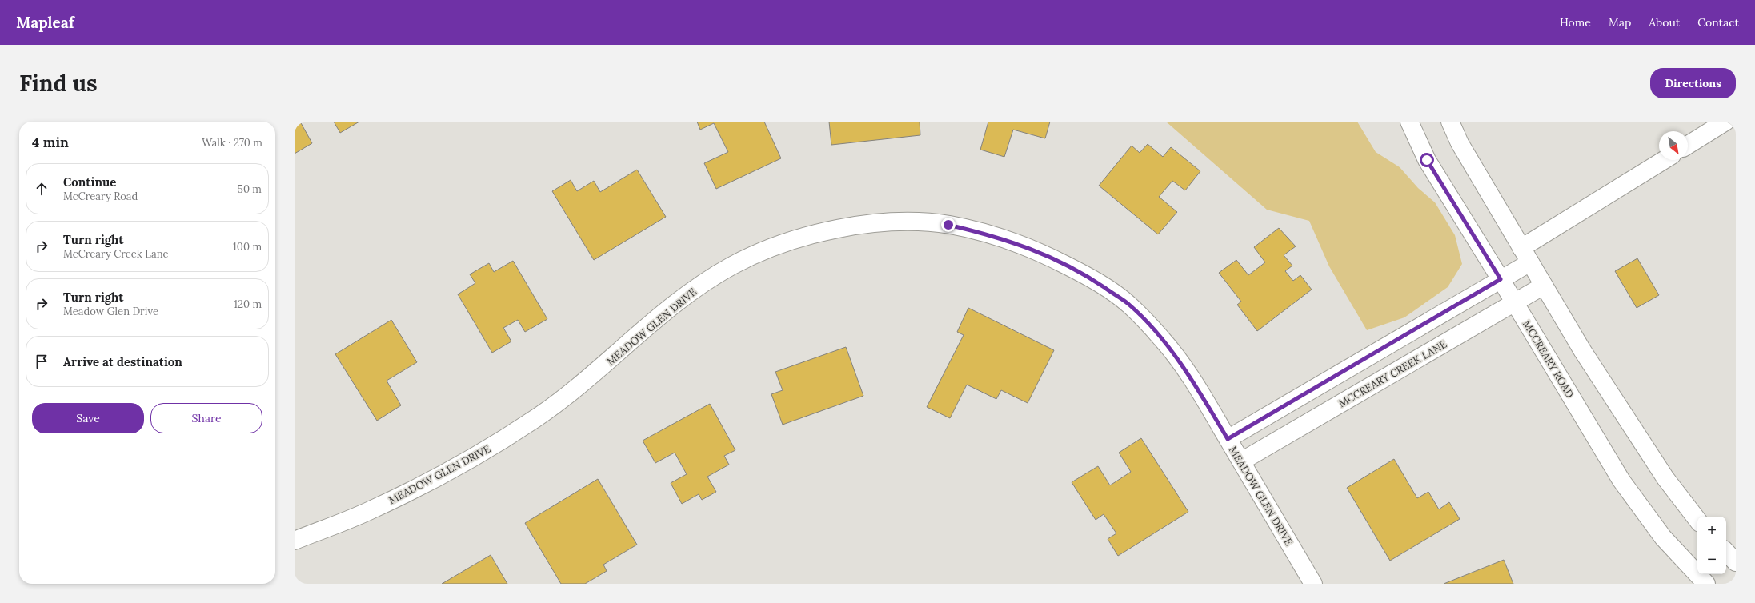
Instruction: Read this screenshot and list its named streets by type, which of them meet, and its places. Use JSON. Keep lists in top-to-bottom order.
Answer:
{
  "streets": {
    "street": ["MEADOW GLEN DRIVE", "MCCREARY ROAD", "MCCREARY CREEK LANE"]
  },
  "crossings": [
    ["MEADOW GLEN DRIVE", "MCCREARY CREEK LANE"],
    ["MCCREARY ROAD", "MCCREARY CREEK LANE"]
  ],
  "north": "bottom right",
  "page": {
    "header": "Mapleaf",
    "nav": [
      "Home",
      "Map",
      "About",
      "Contact"
    ],
    "buttons": [
      "Directions",
      ["Save", "Share"]
    ],
    "title": "Find us",
    "heading": ["4 min", "Walk · 270 m"],
    "list": [
      ["Continue", "McCreary Road", "50 m"],
      ["Turn right", "McCreary Creek Lane", "100 m"],
      ["Turn right", "Meadow Glen Drive", "120 m"],
      "Arrive at destination"
    ],
    "map_buttons": ["+", "−"]
  }
}
